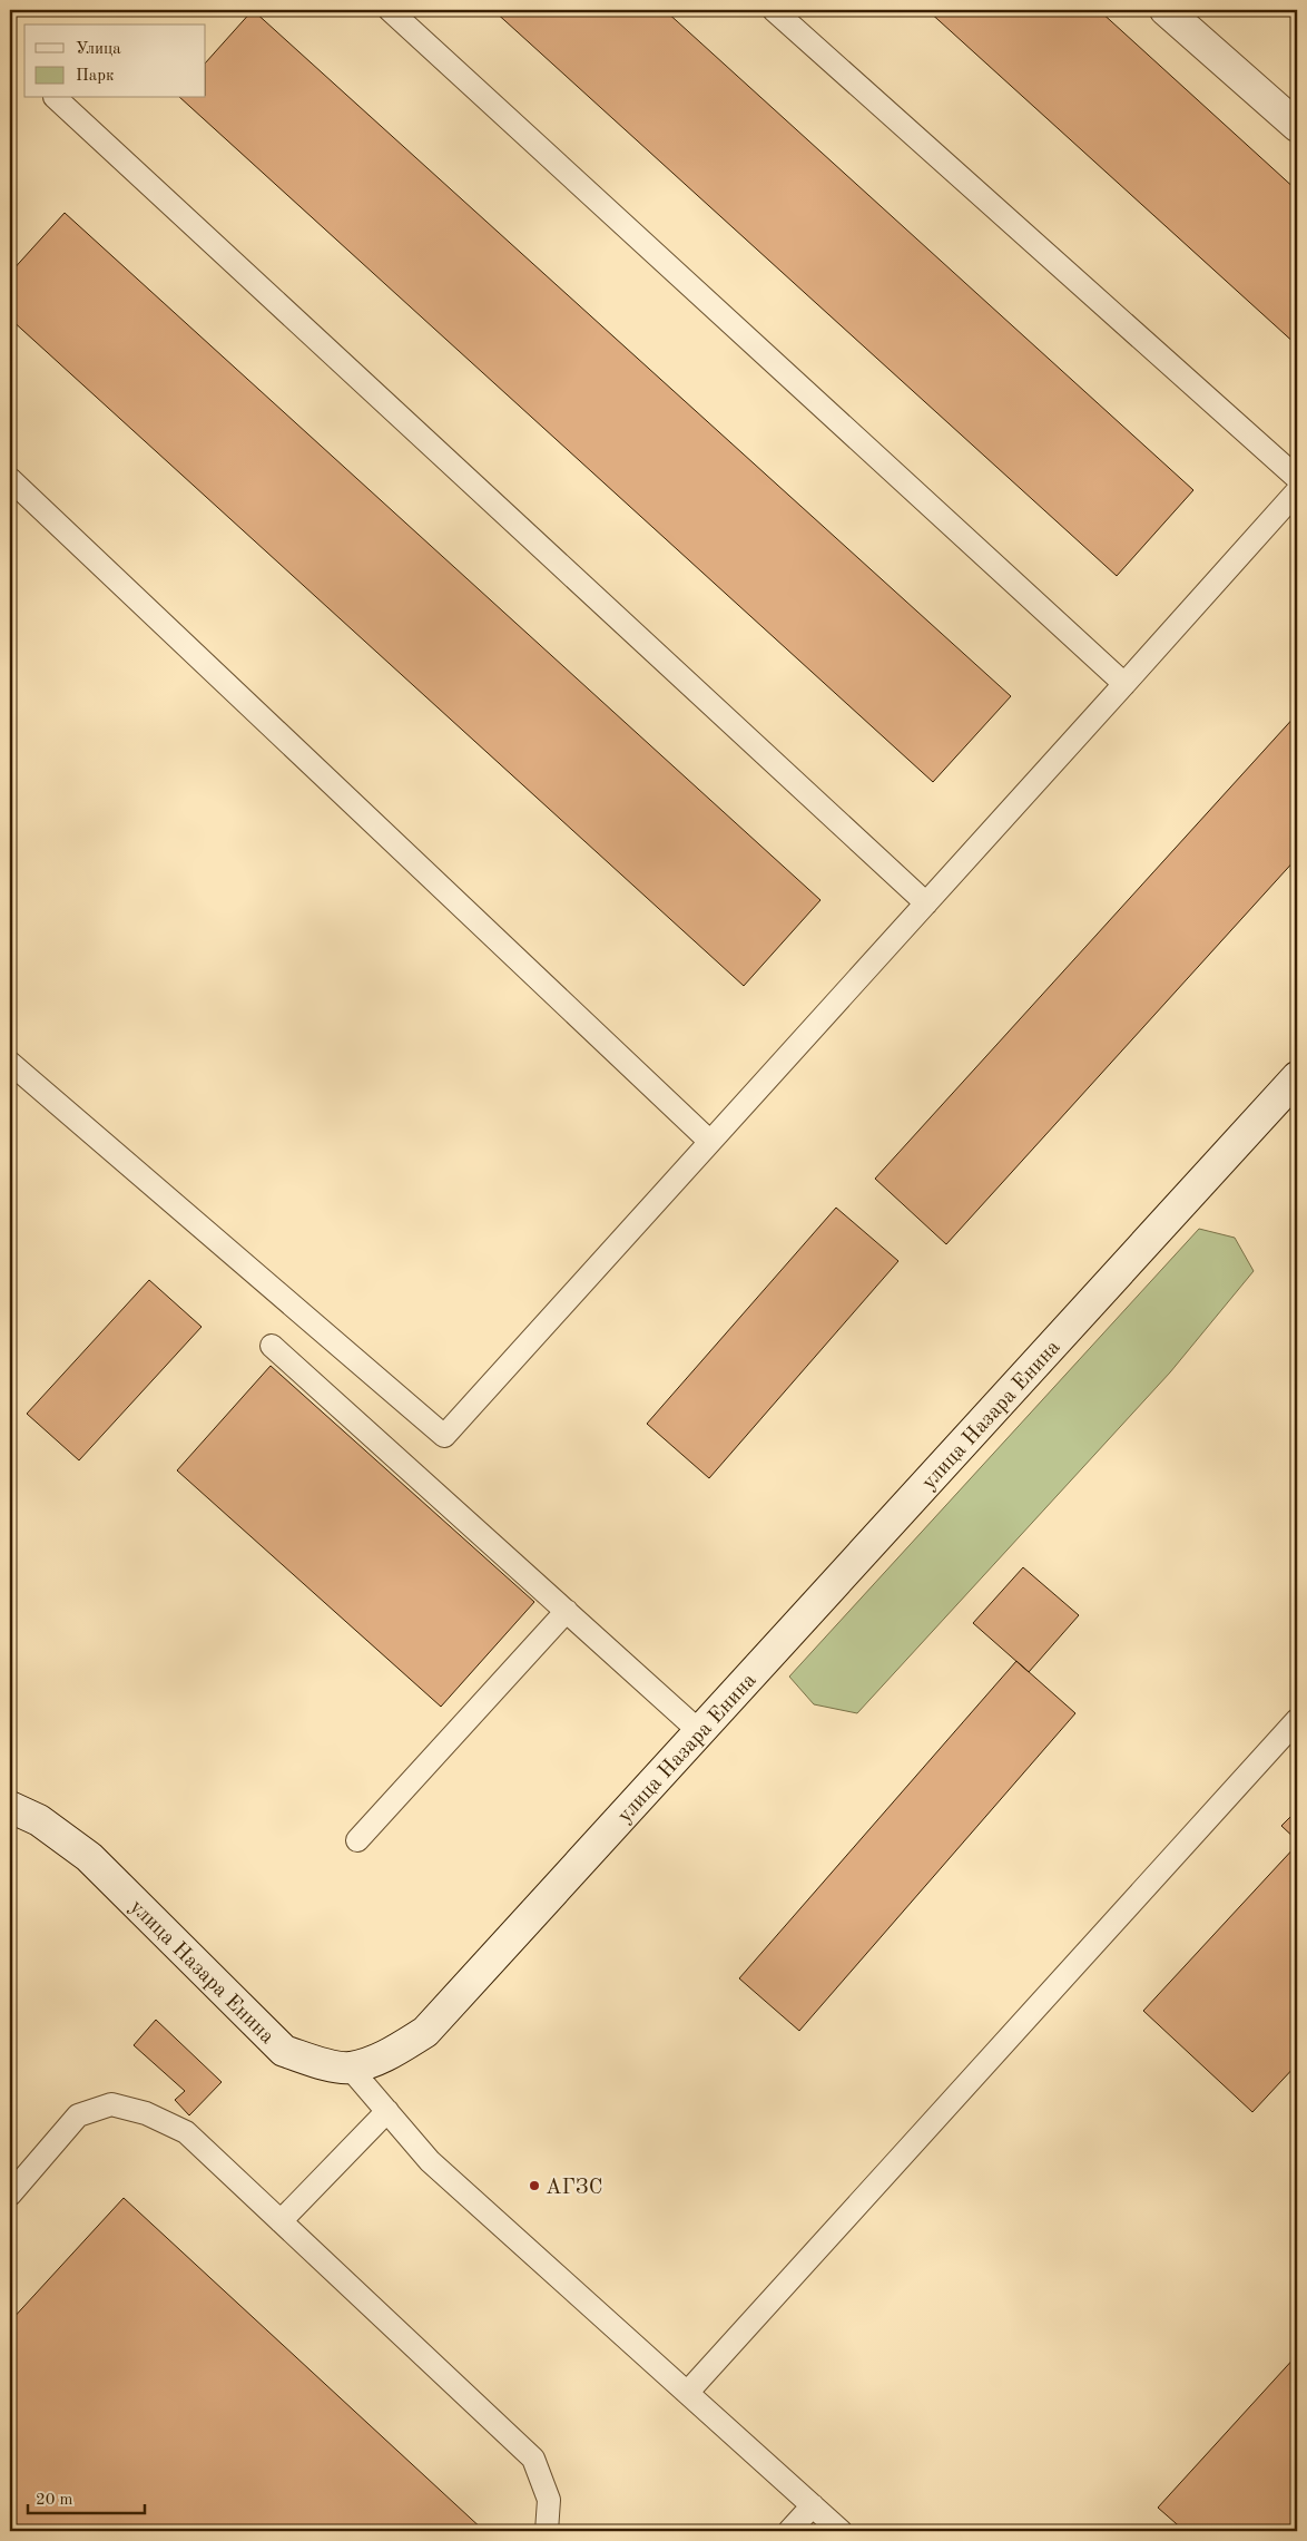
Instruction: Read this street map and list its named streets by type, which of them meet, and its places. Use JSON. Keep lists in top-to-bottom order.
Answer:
{
  "streets": {
    "main road": ["улица Назара Енина"]
  },
  "places": ["АГЗС"],
  "legend": ["Улица", "Парк"],
  "scale_bar": "20 m"
}
